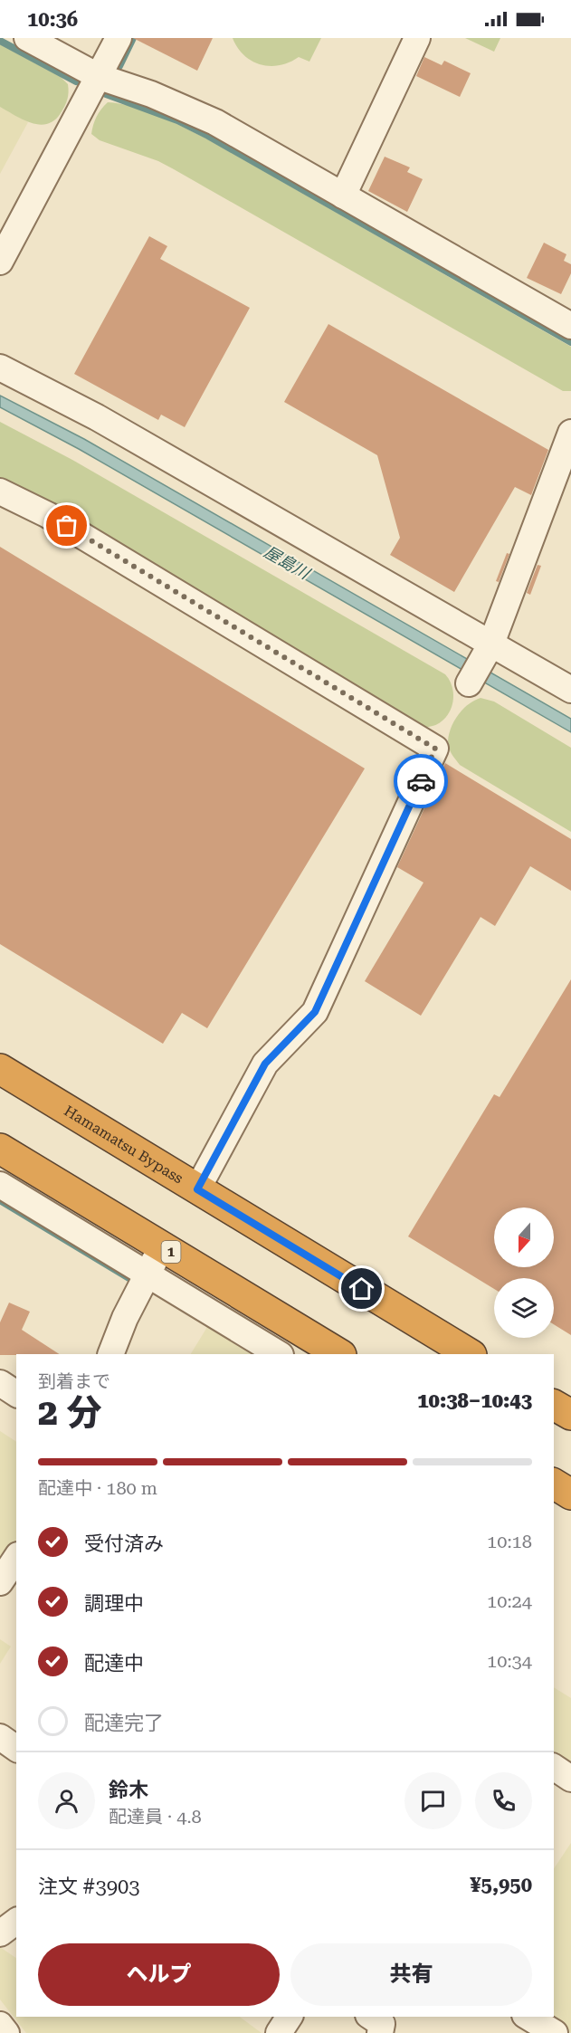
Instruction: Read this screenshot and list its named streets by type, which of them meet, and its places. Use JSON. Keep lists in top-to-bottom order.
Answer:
{
  "streets": {
    "highway": ["Hamamatsu Bypass", "1"]
  },
  "water": ["屋島川"],
  "north": "bottom",
  "page": {
    "status": "10:36",
    "heading": ["2 分", "到着まで", "10:38–10:43"],
    "panel": [
      "鈴木",
      "配達員 · 4.8",
      "注文 #3903",
      "¥5,950"
    ],
    "bar": "配達中 · 180 m",
    "list": [
      ["受付済み", "10:18"],
      ["調理中", "10:24"],
      ["配達中", "10:34"],
      "配達完了"
    ],
    "buttons": ["ヘルプ", "共有"]
  }
}
